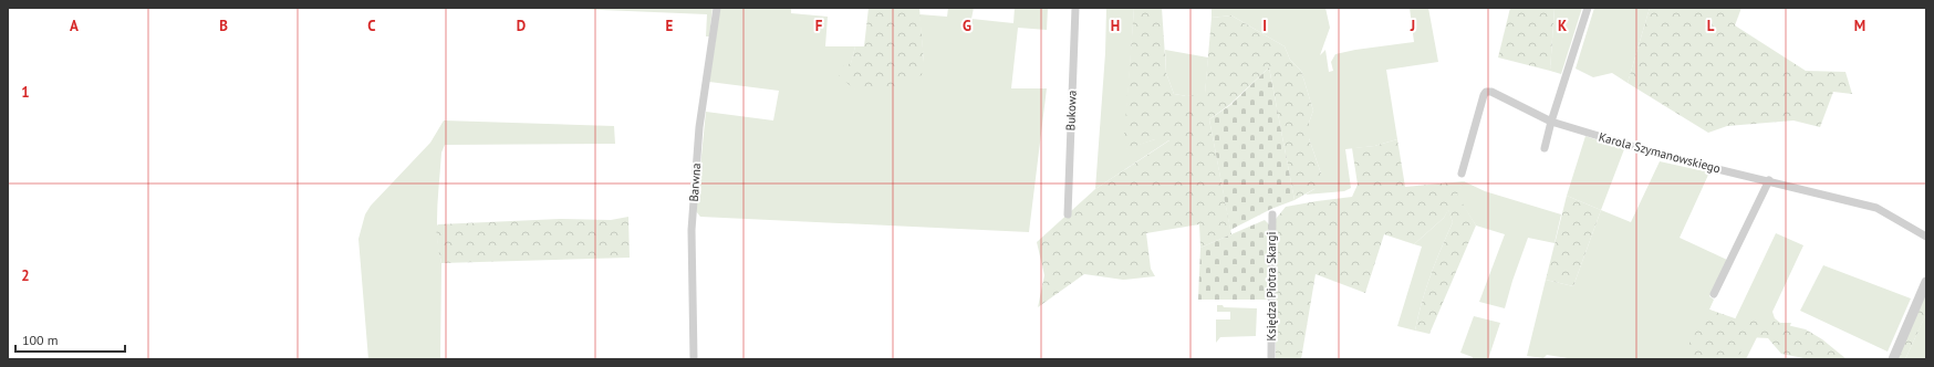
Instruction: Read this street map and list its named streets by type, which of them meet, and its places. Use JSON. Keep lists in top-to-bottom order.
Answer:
{
  "streets": {
    "street": [
      "Bukowa",
      "Karola Szymanowskiego",
      "Barwna",
      "Księdza Piotra Skargi"
    ]
  },
  "scale_bar": "100 m",
  "grid": {
    "columns": [
      "A",
      "B",
      "C",
      "D",
      "E",
      "F",
      "G",
      "H",
      "I",
      "J",
      "K",
      "L",
      "M"
    ],
    "rows": ["1", "2"]
  }
}
